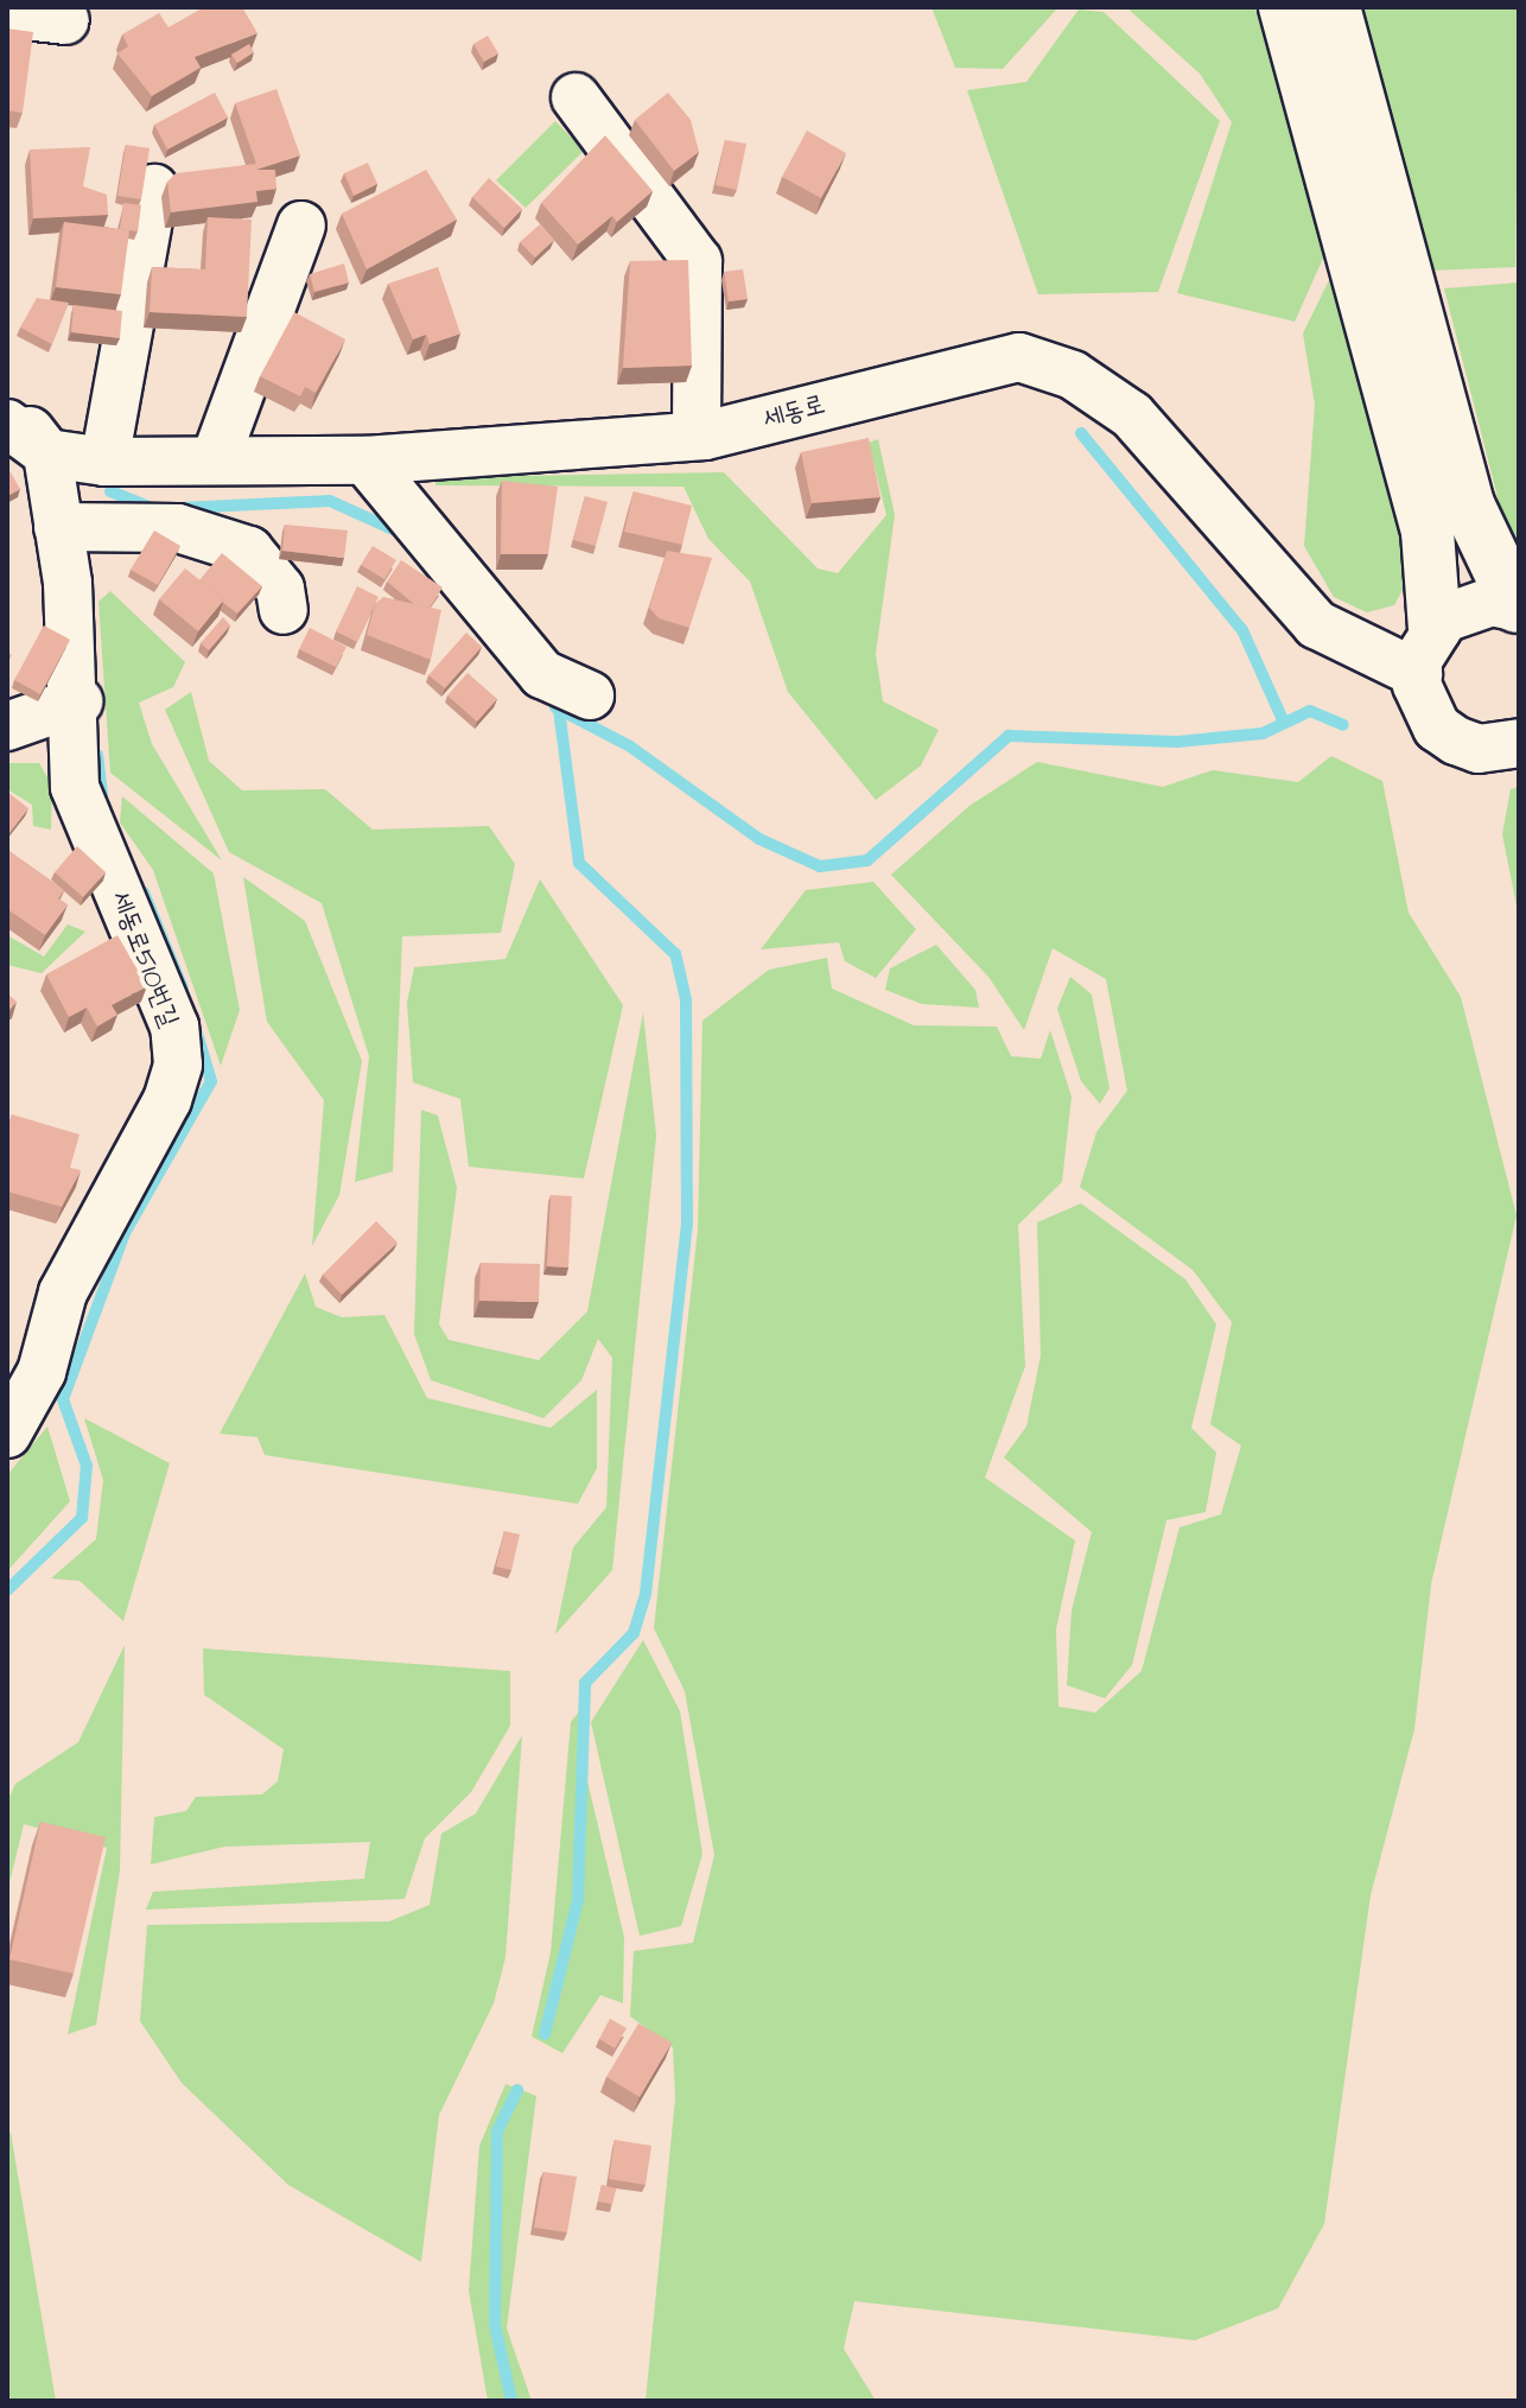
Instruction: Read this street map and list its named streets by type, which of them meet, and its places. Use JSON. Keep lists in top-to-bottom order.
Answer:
{
  "streets": {
    "street": ["세동로", "세동로510번길"]
  },
  "crossings": [
    ["세동로", "세동로510번길"]
  ]
}
